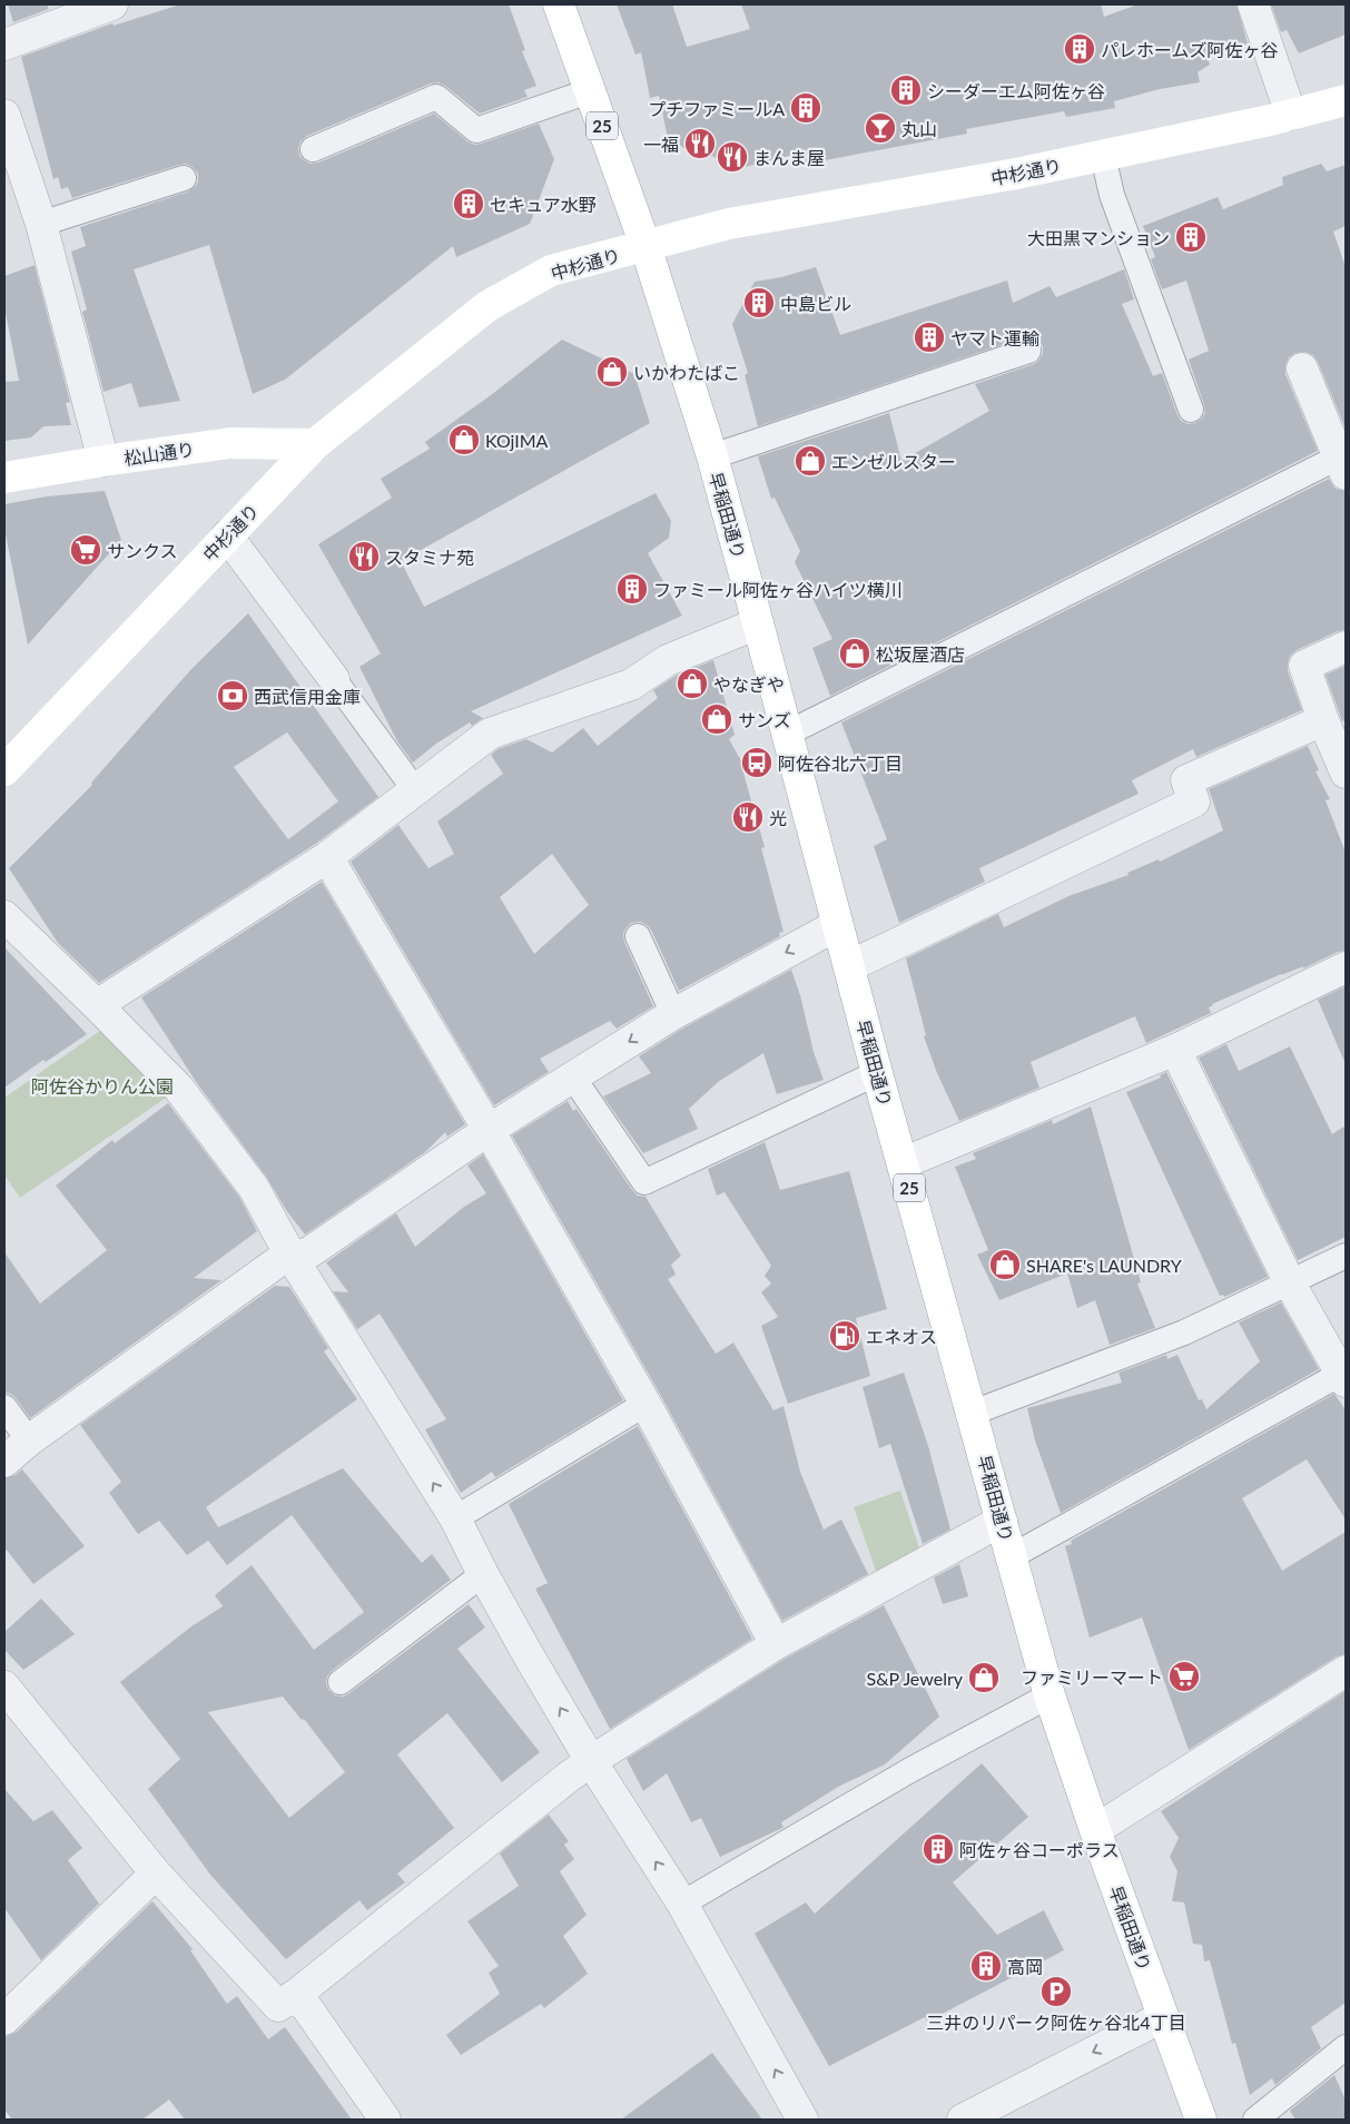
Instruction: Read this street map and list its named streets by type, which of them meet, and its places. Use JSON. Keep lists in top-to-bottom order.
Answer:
{
  "streets": {
    "main road": [
      "25",
      "中杉通り",
      "松山通り",
      "早稲田通り"
    ]
  },
  "crossings": [
    ["中杉通り", "松山通り"],
    ["中杉通り", "早稲田通り"]
  ],
  "parks": ["阿佐谷かりん公園"],
  "places": {
    "building": [
      "パレホームズ阿佐ヶ谷",
      "シーダーエム阿佐ヶ谷",
      "プチファミールA",
      "セキュア水野",
      "大田黒マンション",
      "中島ビル",
      "ヤマト運輸",
      "ファミール阿佐ヶ谷ハイツ横川",
      "阿佐ヶ谷コーポラス",
      "高岡"
    ],
    "bar": ["丸山"],
    "restaurant": [
      "一福",
      "まんま屋",
      "スタミナ苑",
      "光"
    ],
    "shop": [
      "いかわたばこ",
      "KOjIMA",
      "エンゼルスター",
      "松坂屋酒店",
      "やなぎや",
      "サンズ",
      "SHARE's LAUNDRY",
      "S&P Jewelry"
    ],
    "supermarket": ["サンクス", "ファミリーマート"],
    "bank": ["西武信用金庫"],
    "bus stop": ["阿佐谷北六丁目"],
    "fuel station": ["エネオス"],
    "parking": ["三井のリパーク阿佐ヶ谷北4丁目"]
  }
}
